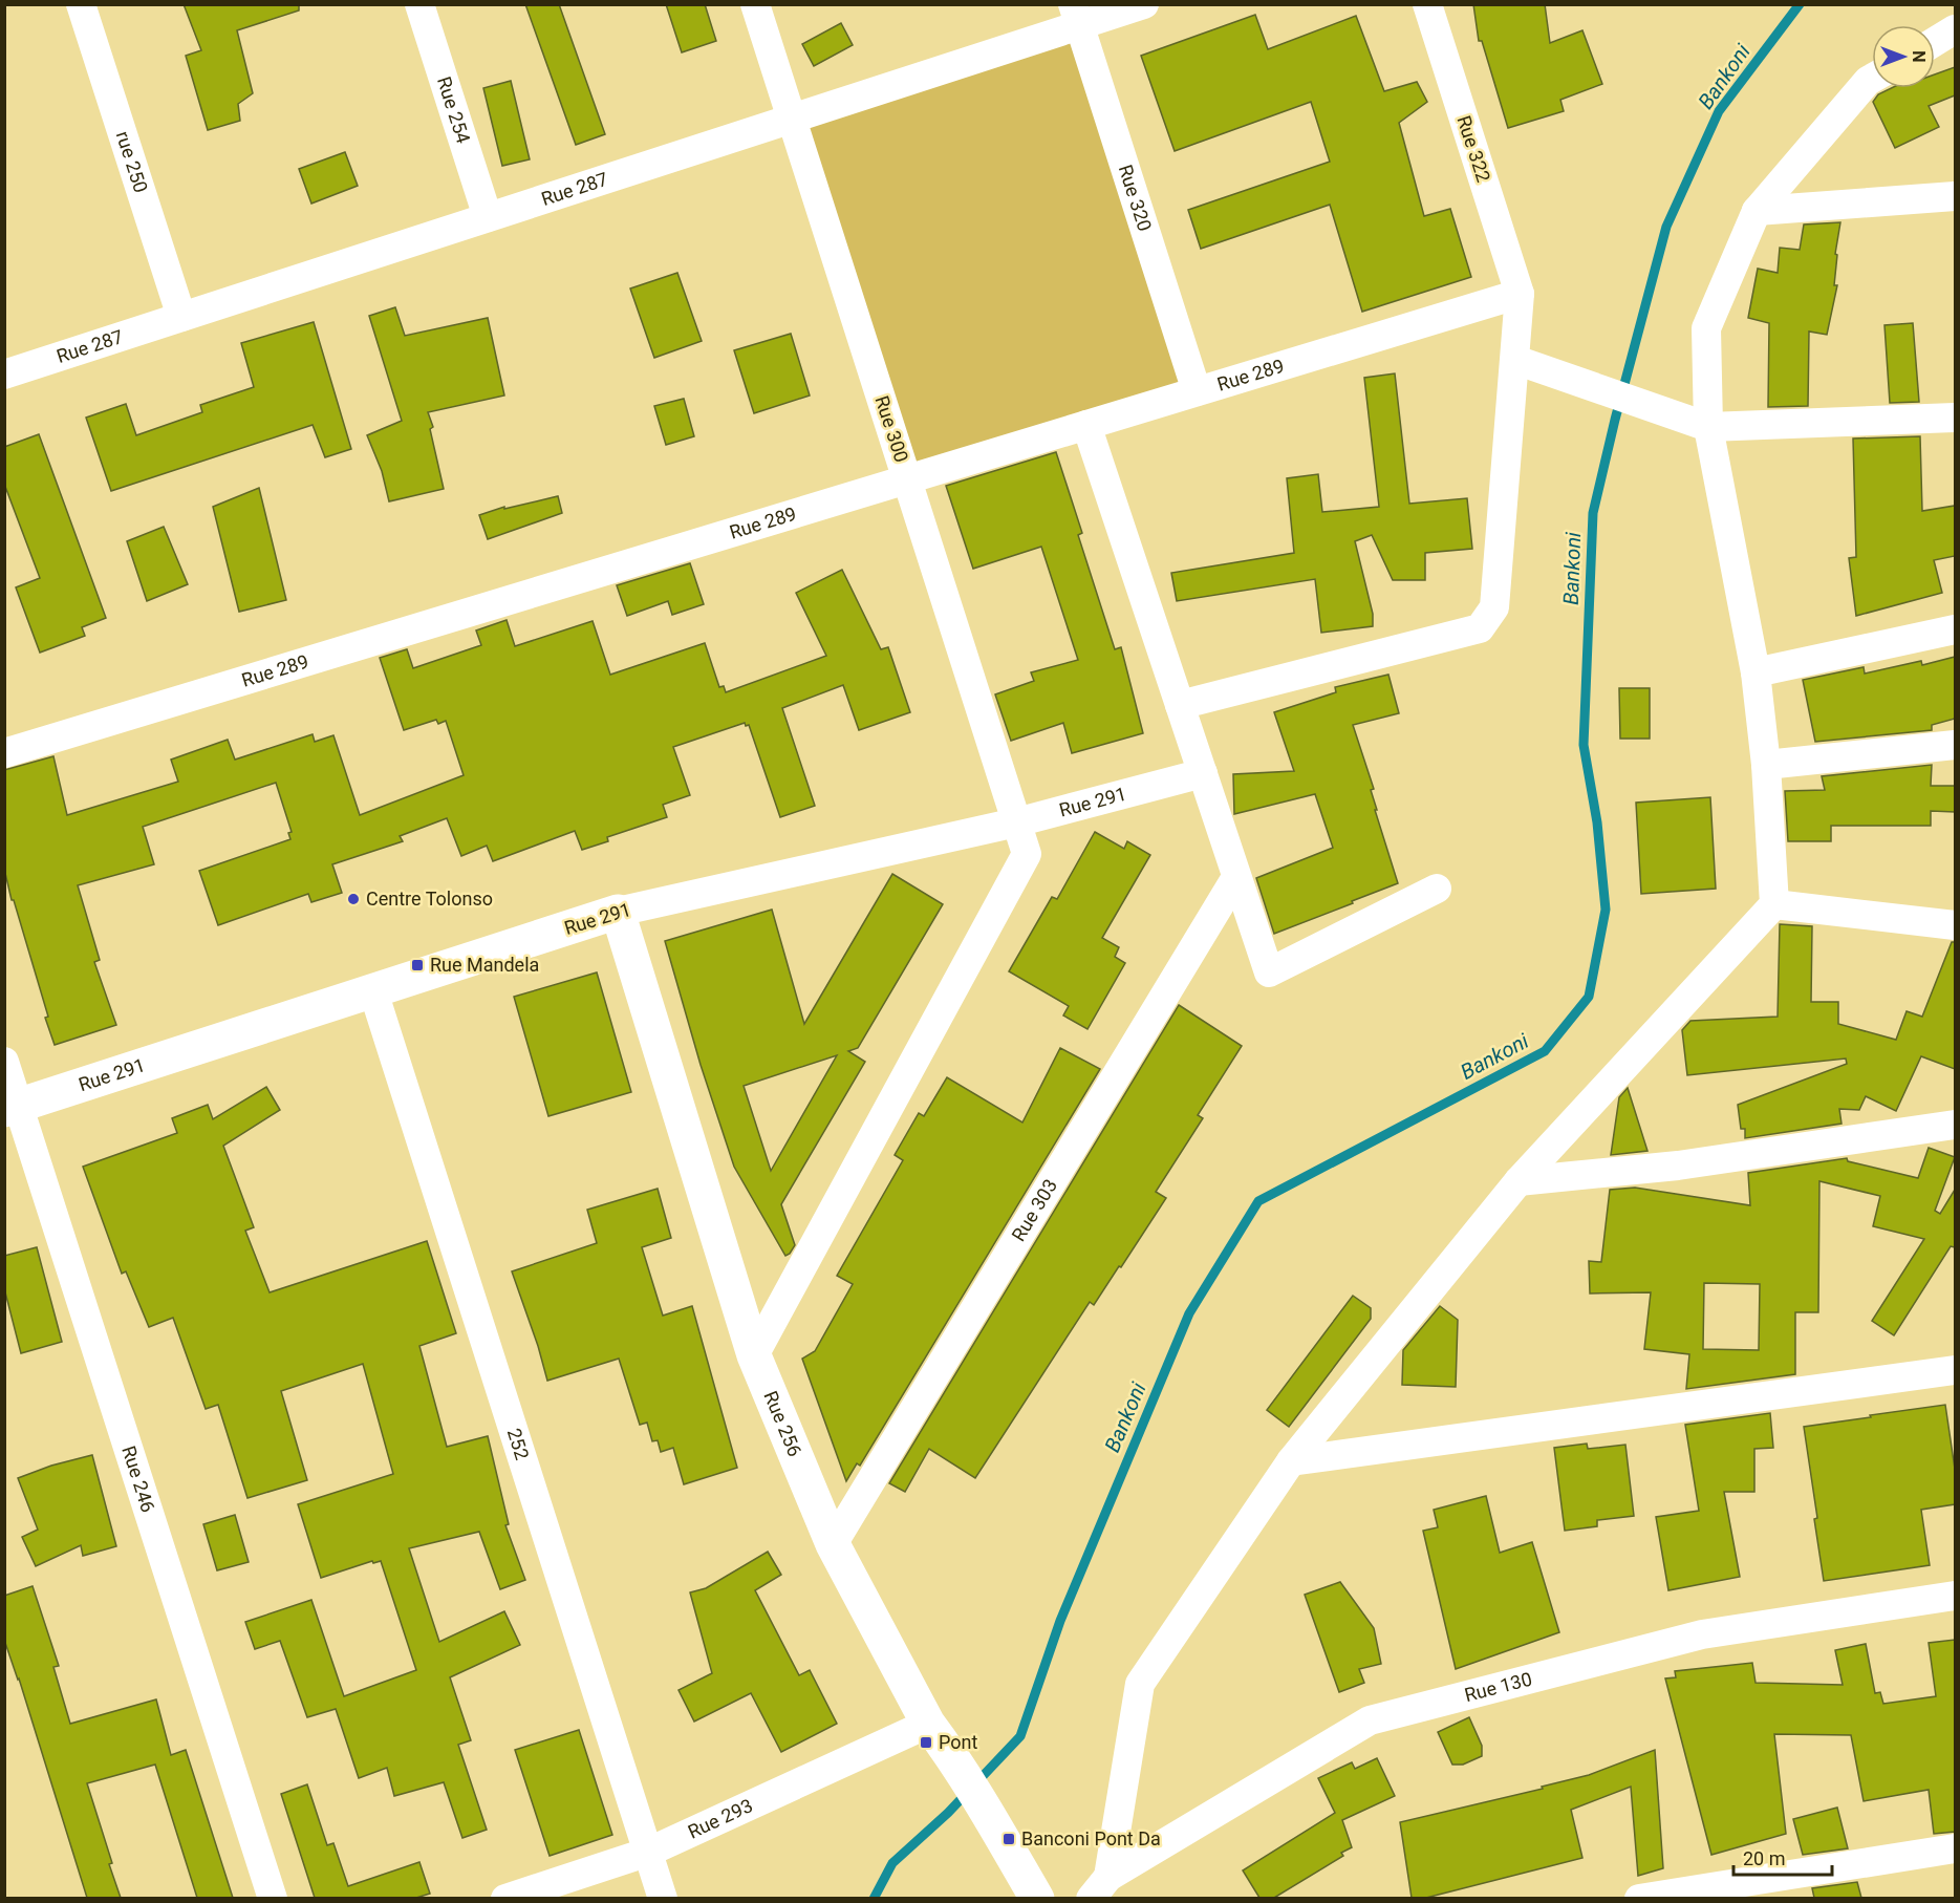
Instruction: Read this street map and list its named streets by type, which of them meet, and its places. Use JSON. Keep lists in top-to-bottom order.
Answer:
{
  "streets": {
    "street": [
      "Rue 254",
      "Rue 322",
      "rue 250",
      "Rue 287",
      "Rue 320",
      "Rue 289",
      "Rue 300",
      "Rue 291",
      "Rue 303",
      "Rue 256",
      "252",
      "Rue 246",
      "Rue 130",
      "Rue 293"
    ]
  },
  "crossings": [
    ["Rue 254", "Rue 287"],
    ["Rue 322", "Rue 289"],
    ["rue 250", "Rue 287"],
    ["Rue 287", "Rue 320"],
    ["Rue 287", "Rue 300"],
    ["Rue 320", "Rue 289"],
    ["Rue 289", "Rue 300"],
    ["Rue 300", "Rue 291"],
    ["Rue 300", "Rue 256"],
    ["Rue 291", "Rue 256"],
    ["Rue 291", "252"],
    ["Rue 291", "Rue 246"],
    ["Rue 303", "Rue 256"],
    ["Rue 256", "Rue 293"],
    ["252", "Rue 293"]
  ],
  "water": ["Bankoni"],
  "places": {
    "other": ["Centre Tolonso"],
    "transit": ["Rue Mandela", "Pont", "Banconi Pont Da"]
  },
  "scale_bar": "20 m",
  "north": "right"
}
